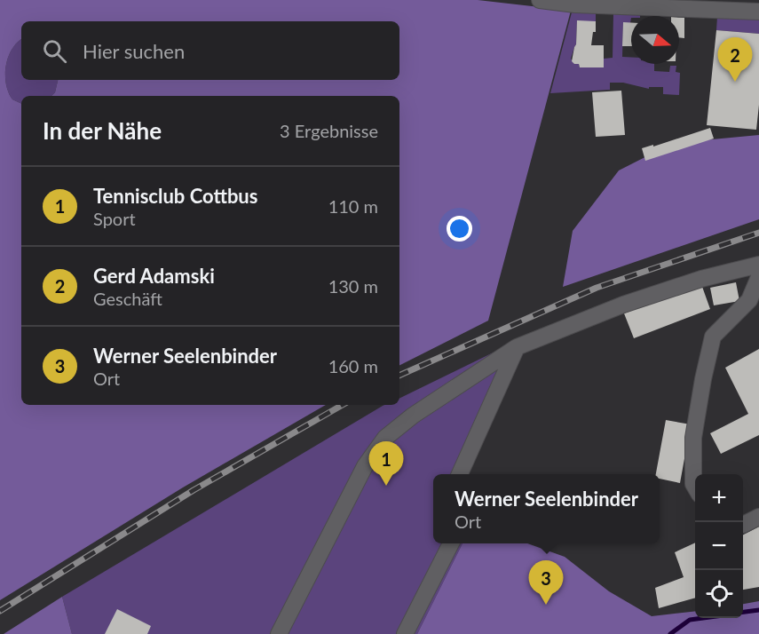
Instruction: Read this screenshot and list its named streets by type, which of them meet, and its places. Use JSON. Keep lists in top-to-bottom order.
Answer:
{
  "north": "right",
  "page": {
    "search": "Hier suchen",
    "pins": ["2", "1", "3"],
    "heading": ["In der Nähe", "3 Ergebnisse"],
    "list": [
      {
        "mark": "1",
        "name": "Tennisclub Cottbus",
        "note": "Sport",
        "value": "110 m"
      },
      {
        "mark": "2",
        "name": "Gerd Adamski",
        "note": "Geschäft",
        "value": "130 m"
      },
      {
        "mark": "3",
        "name": "Werner Seelenbinder",
        "note": "Ort",
        "value": "160 m"
      }
    ],
    "map_buttons": ["+", "−"],
    "popup": ["Werner Seelenbinder", "Ort"]
  }
}
